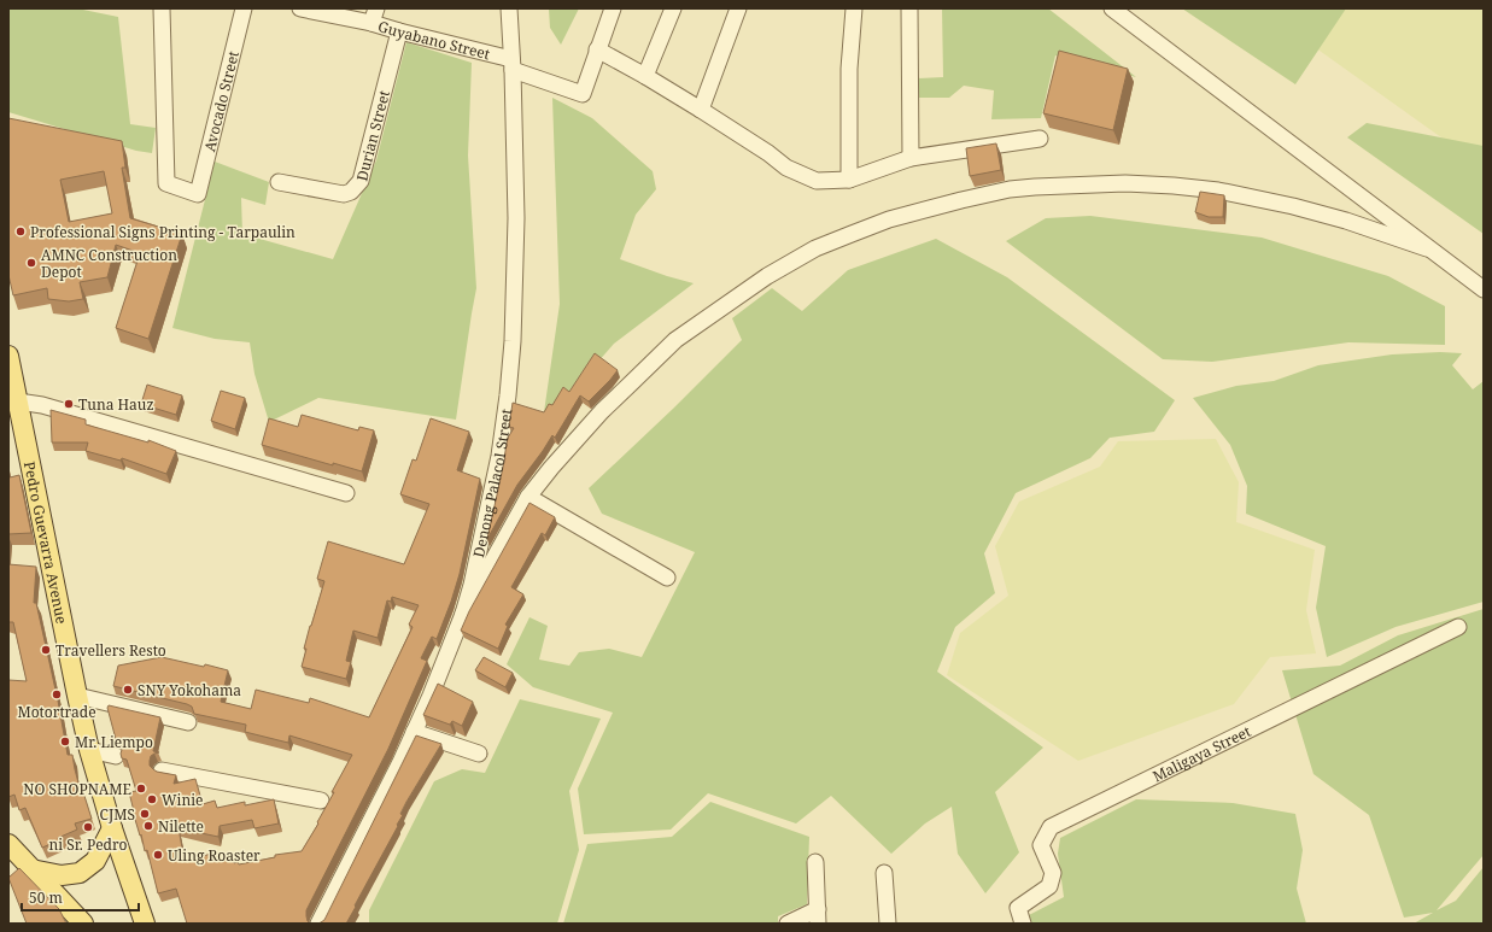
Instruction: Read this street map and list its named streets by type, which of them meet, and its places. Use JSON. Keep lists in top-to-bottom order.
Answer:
{
  "streets": {
    "main road": ["Pedro Guevarra Avenue"],
    "street": [
      "Guyabano Street",
      "Avocado Street",
      "Durian Street",
      "Denong Palacol Street",
      "Maligaya Street"
    ]
  },
  "crossings": [
    ["Guyabano Street", "Durian Street"],
    ["Guyabano Street", "Denong Palacol Street"]
  ],
  "places": [
    "Professional Signs Printing - Tarpaulin",
    "AMNC Construction Depot",
    "Tuna Hauz",
    "Travellers Resto",
    "SNY Yokohama",
    "Motortrade",
    "Mr. Liempo",
    "NO SHOPNAME",
    "Winie",
    "CJMS",
    "Nilette",
    "ni Sr. Pedro",
    "Uling Roaster"
  ],
  "scale_bar": "50 m"
}
